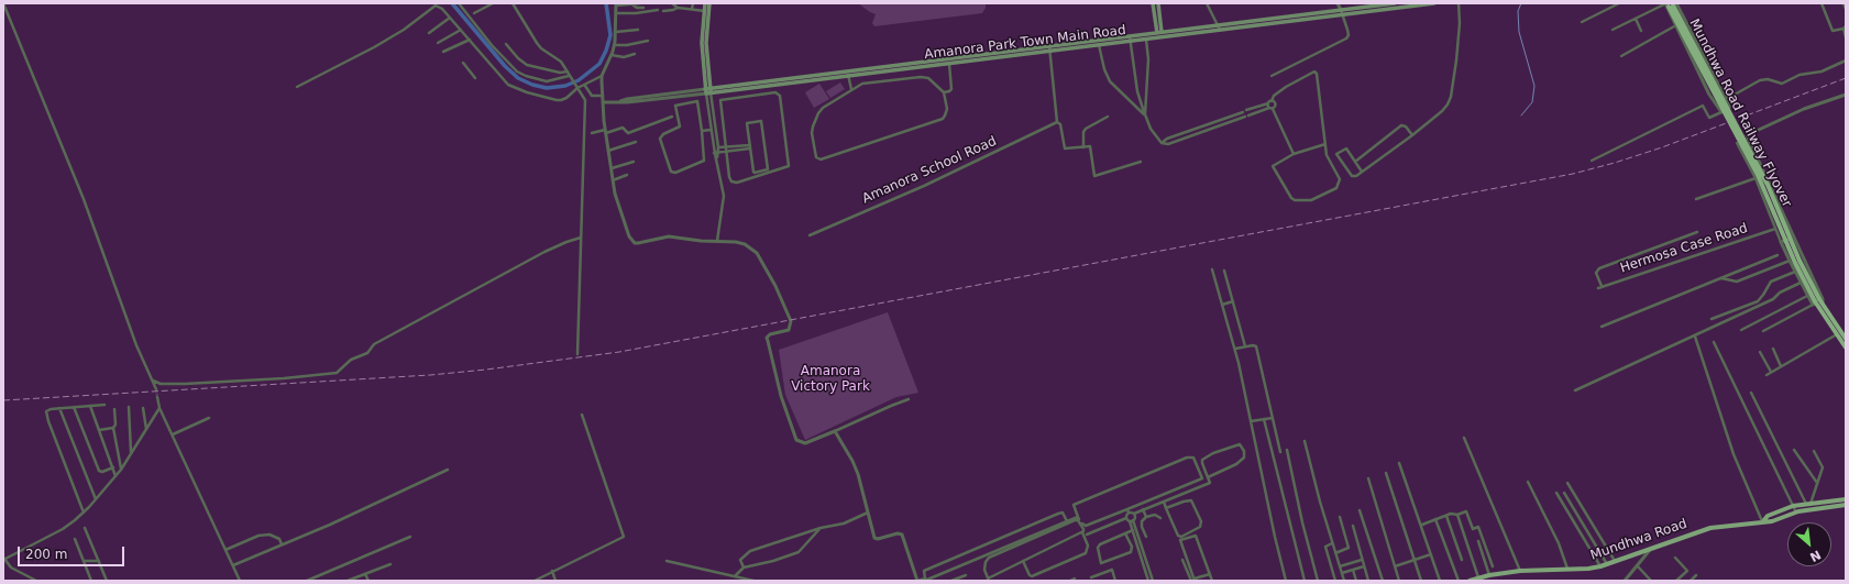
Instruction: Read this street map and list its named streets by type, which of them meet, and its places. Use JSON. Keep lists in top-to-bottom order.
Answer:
{
  "streets": {
    "highway": ["Mundhwa Road Railway Flyover"],
    "main road": ["Amanora Park Town Main Road", "Mundhwa Road"],
    "street": ["Amanora School Road", "Hermosa Case Road"]
  },
  "parks": ["Amanora Victory Park"],
  "scale_bar": "200 m",
  "north": "bottom right"
}
